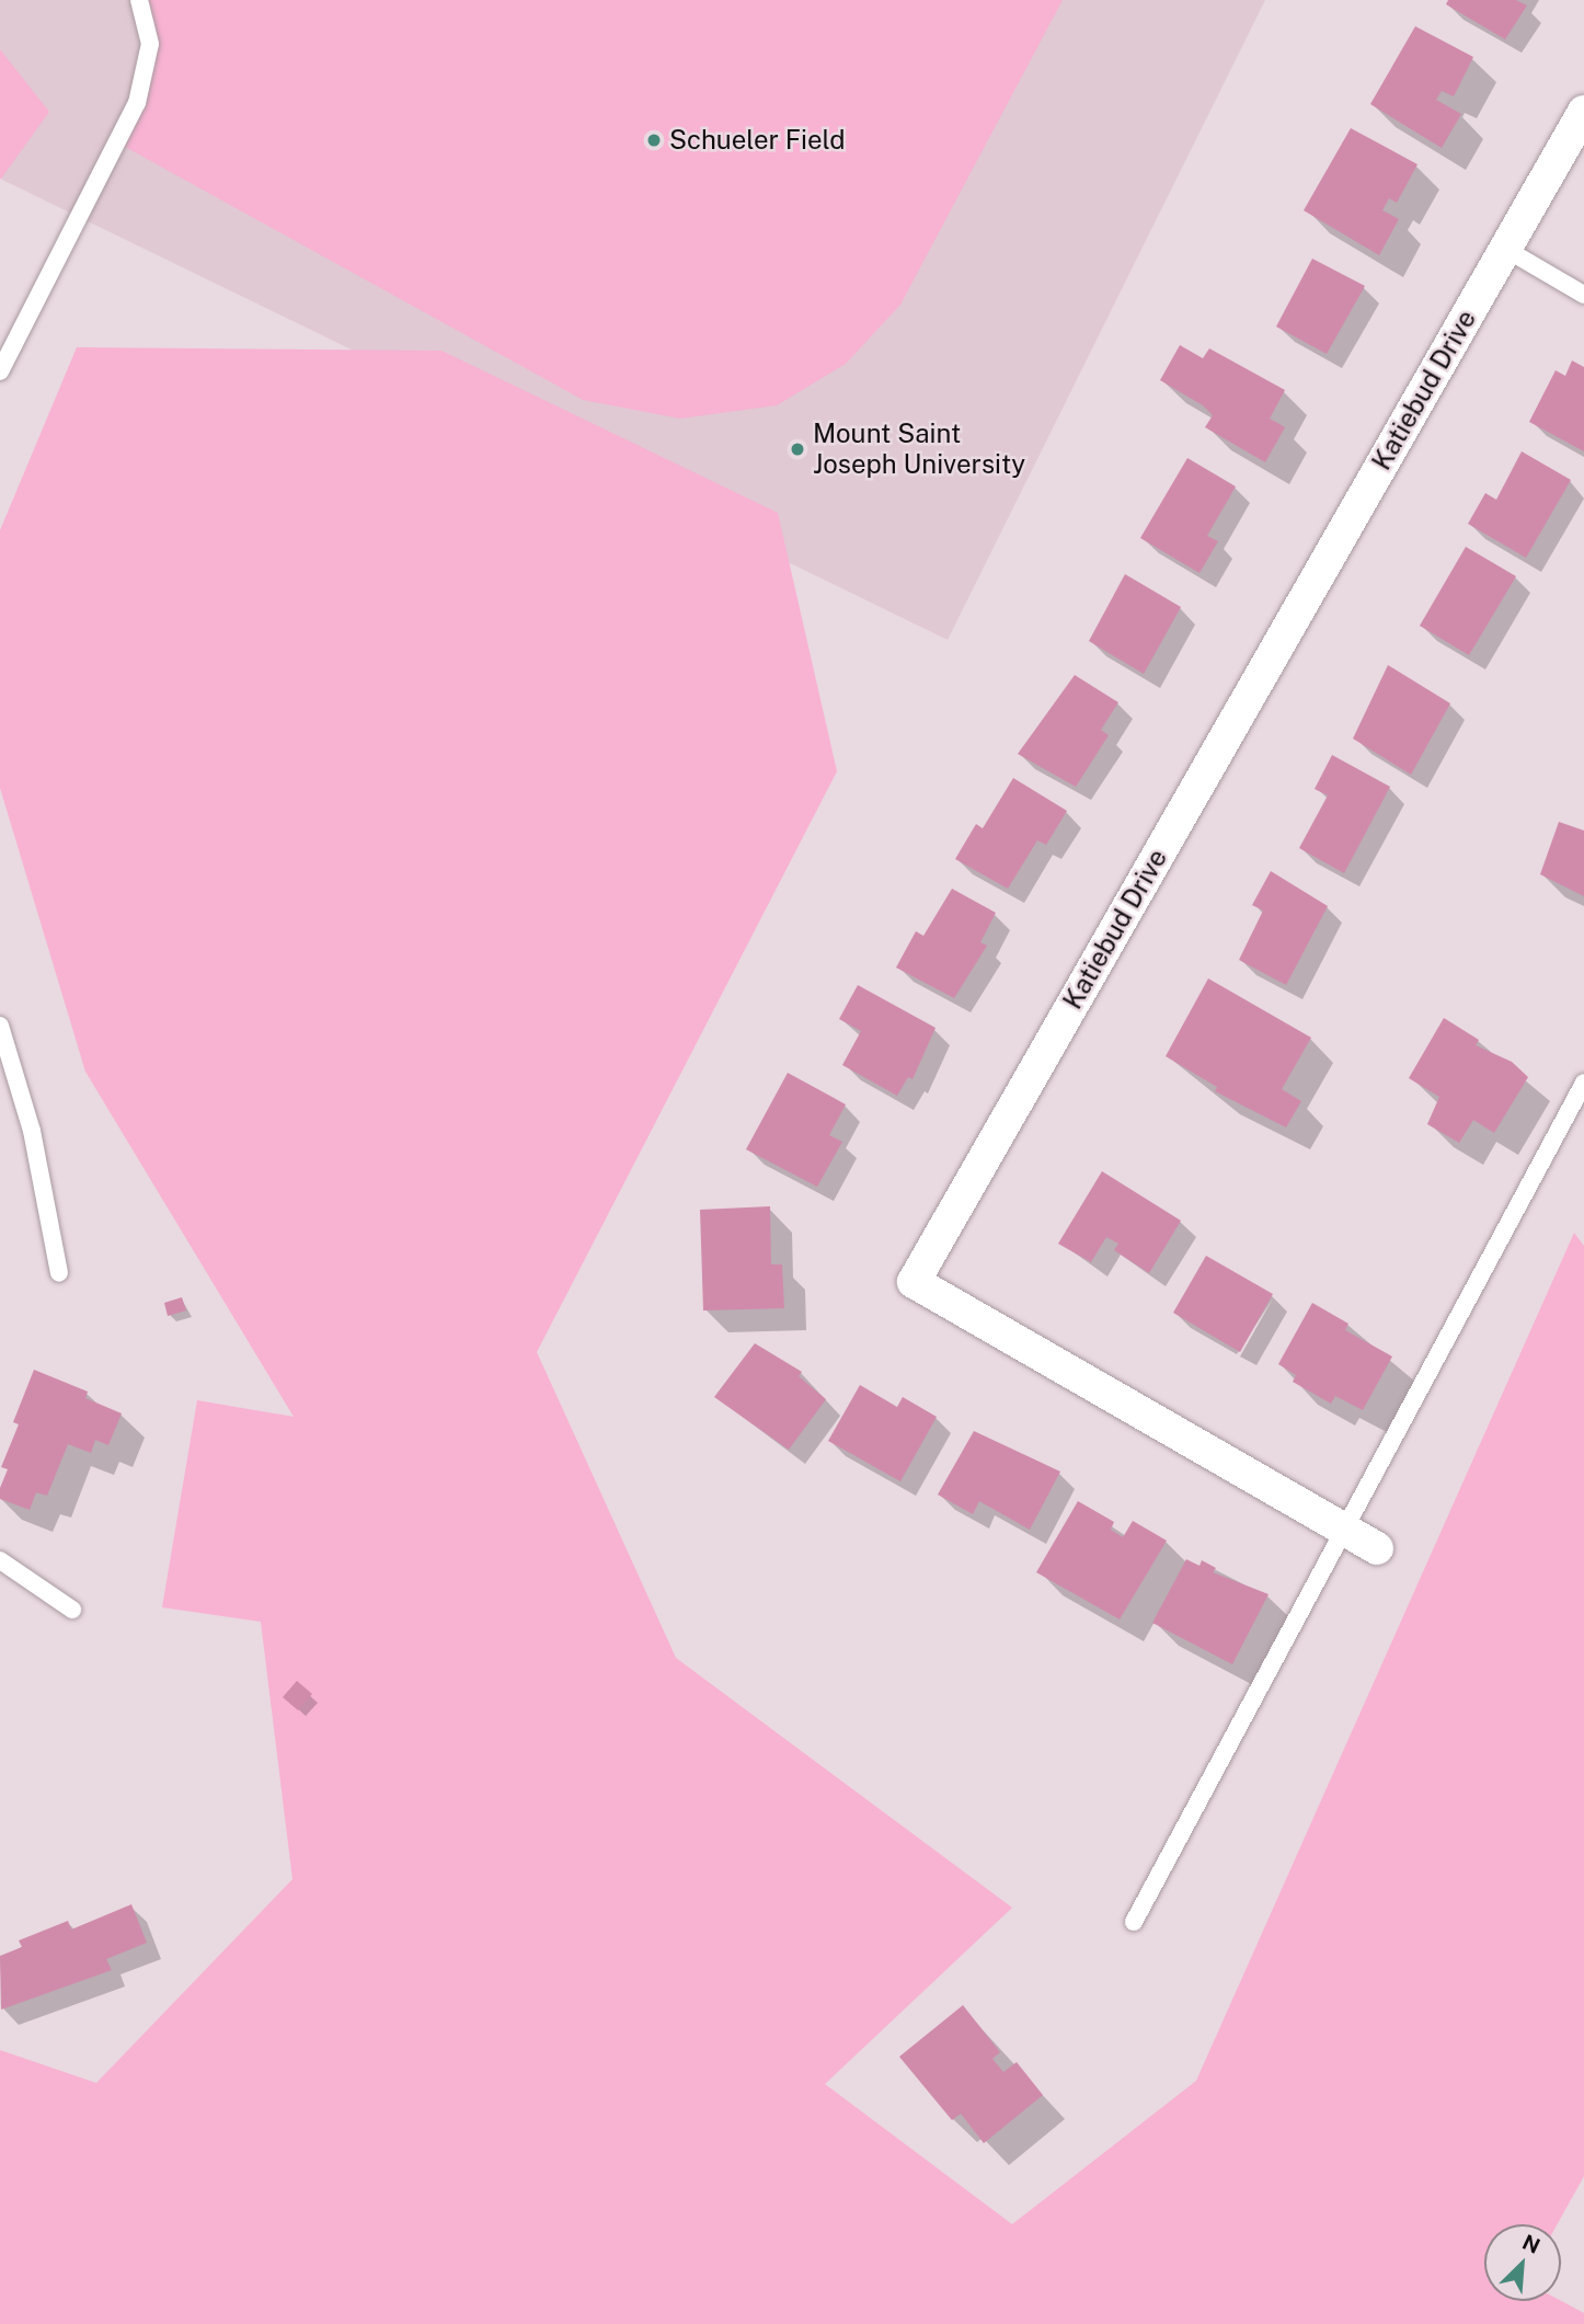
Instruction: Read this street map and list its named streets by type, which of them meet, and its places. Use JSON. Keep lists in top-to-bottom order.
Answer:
{
  "streets": {
    "street": ["Katiebud Drive"]
  },
  "places": ["Schueler Field", "Mount Saint Joseph University"],
  "north": "top right"
}
